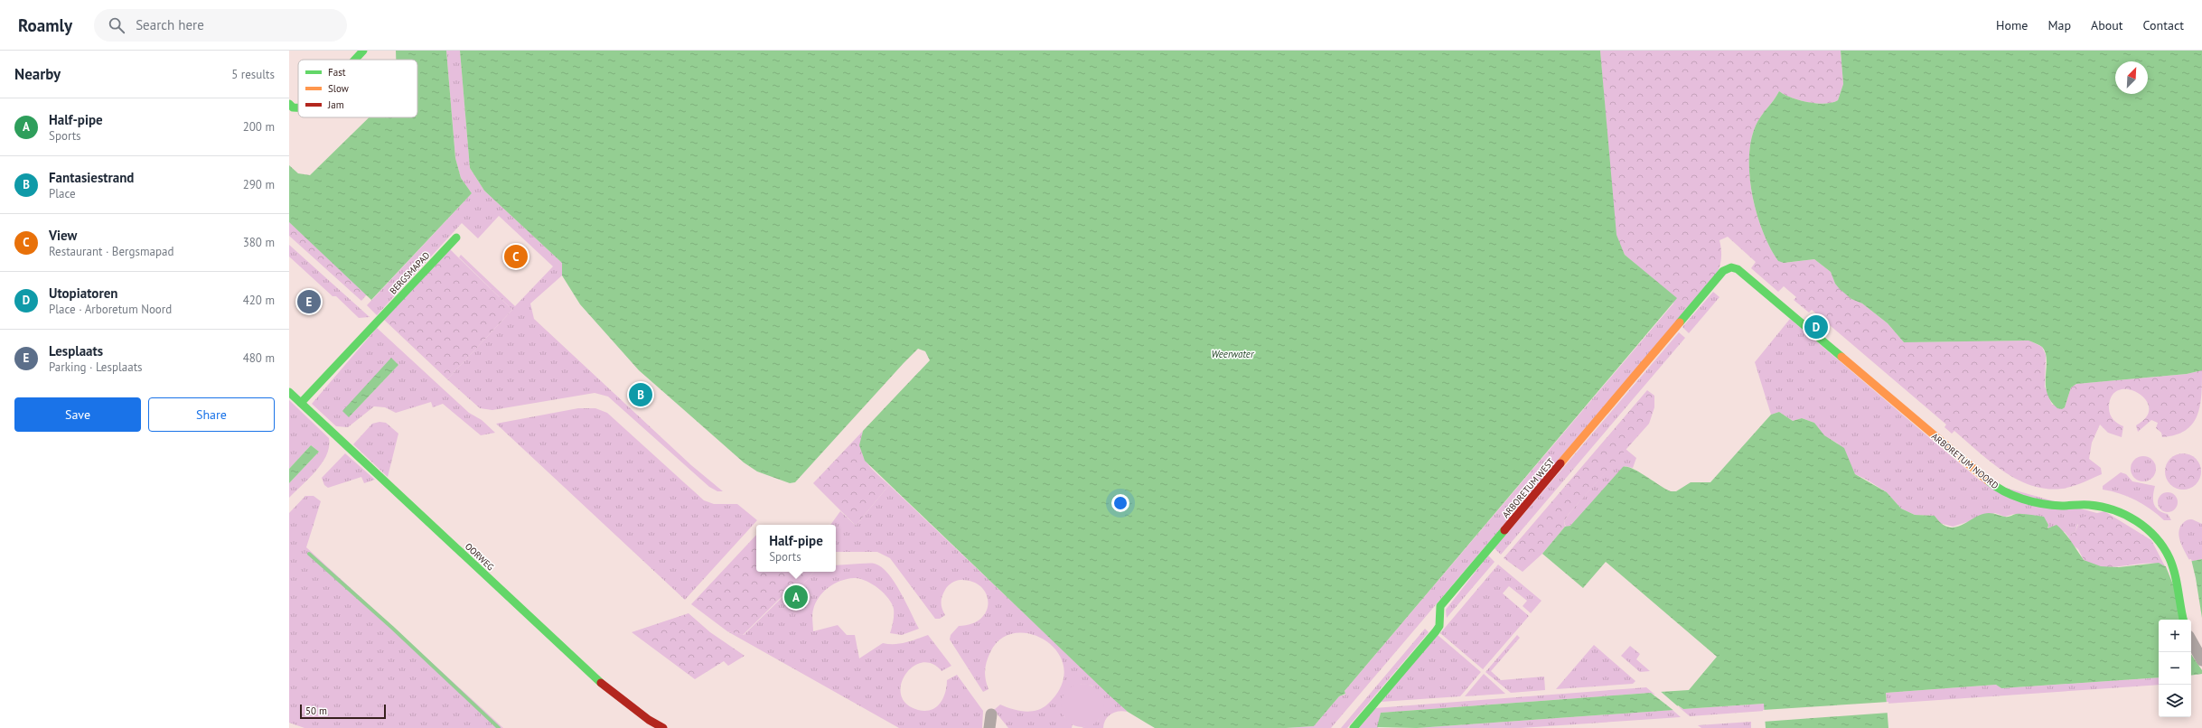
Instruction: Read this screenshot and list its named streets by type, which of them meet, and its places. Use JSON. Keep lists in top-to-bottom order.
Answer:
{
  "streets": {
    "street": [
      "BERGSMAPAD",
      "ARBORETUM NOORD",
      "ARBORETUM WEST",
      "OORWEG"
    ]
  },
  "crossings": [
    ["BERGSMAPAD", "OORWEG"],
    ["ARBORETUM NOORD", "ARBORETUM WEST"]
  ],
  "water": ["Weerwater"],
  "legend": ["Fast", "Slow", "Jam"],
  "scale_bar": "50 m",
  "north": "top right",
  "page": {
    "header": "Roamly",
    "search": "Search here",
    "nav": [
      "Home",
      "Map",
      "About",
      "Contact"
    ],
    "heading": ["Nearby", "5 results"],
    "list": [
      {
        "mark": "A",
        "name": "Half-pipe",
        "note": "Sports",
        "value": "200 m"
      },
      {
        "mark": "B",
        "name": "Fantasiestrand",
        "note": "Place",
        "value": "290 m"
      },
      {
        "mark": "C",
        "name": "View",
        "note": "Restaurant · Bergsmapad",
        "value": "380 m"
      },
      {
        "mark": "D",
        "name": "Utopiatoren",
        "note": "Place · Arboretum Noord",
        "value": "420 m"
      },
      {
        "mark": "E",
        "name": "Lesplaats",
        "note": "Parking · Lesplaats",
        "value": "480 m"
      }
    ],
    "pins": [
      "C",
      "E",
      "D",
      "B",
      "A"
    ],
    "buttons": ["Save", "Share"],
    "popup": ["Half-pipe", "Sports"],
    "map_buttons": ["+", "−"],
    "scale": "50 m"
  }
}
